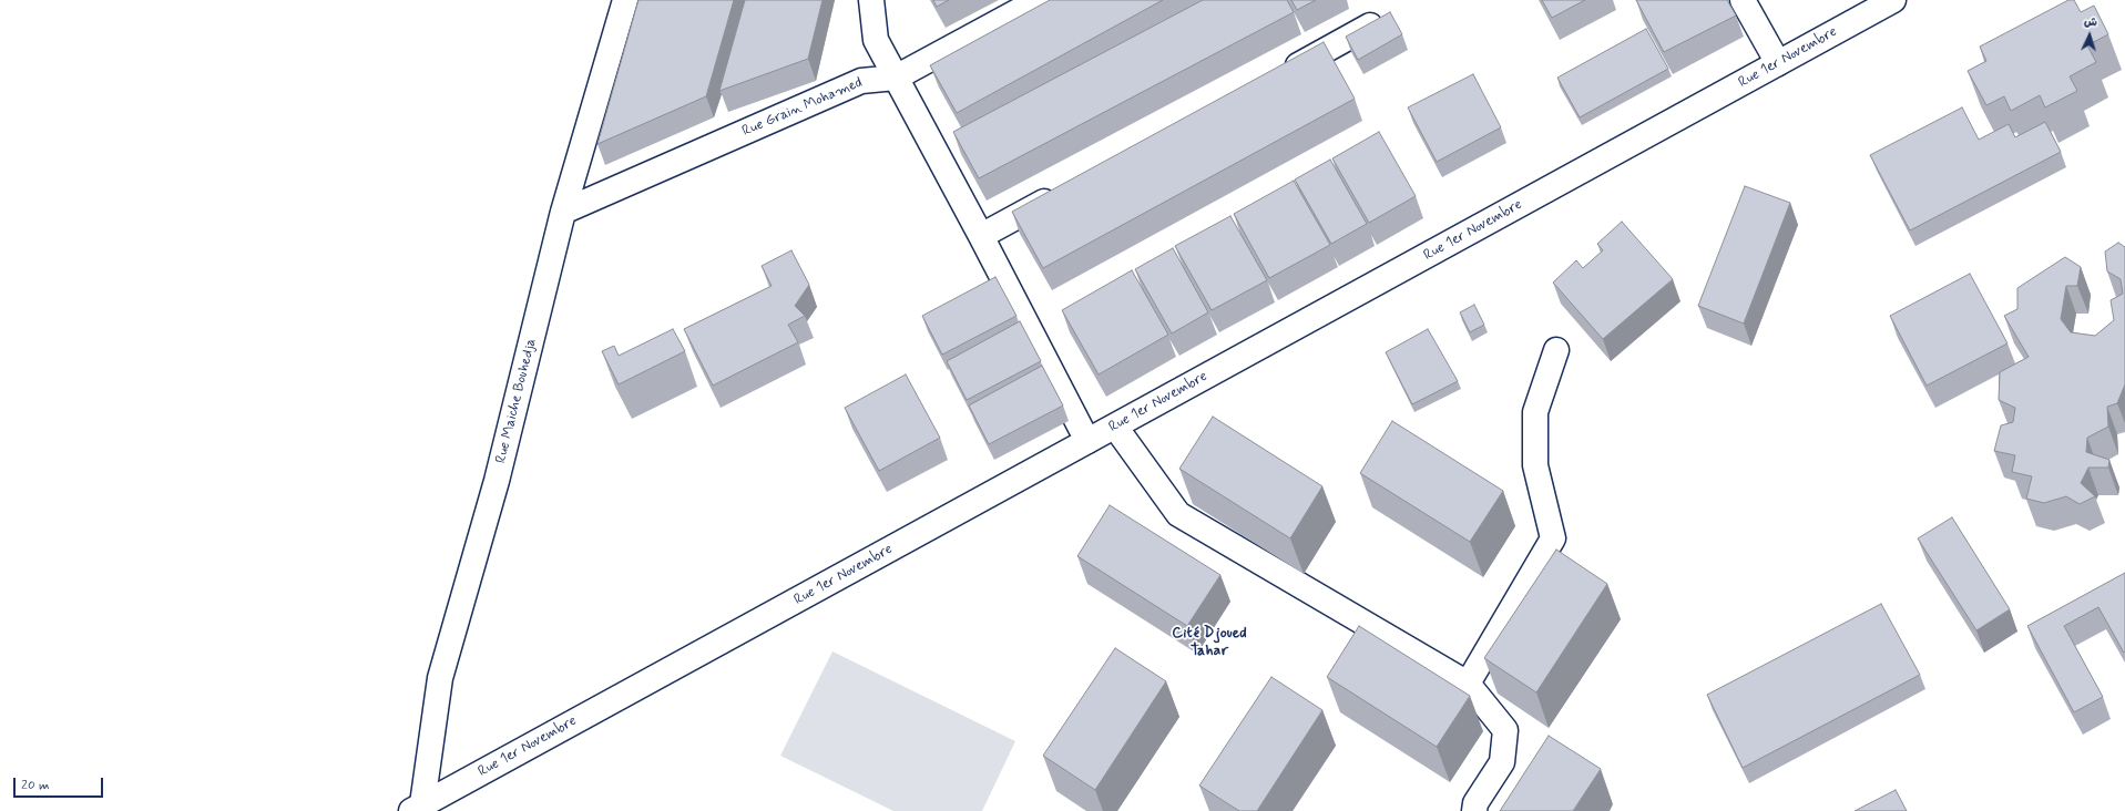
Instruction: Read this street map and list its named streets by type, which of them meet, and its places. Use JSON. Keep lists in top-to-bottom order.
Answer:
{
  "streets": {
    "street": ["Rue 1er Novembre", "Rue Grain Mohamed", "Rue Maiche Bouhedja"]
  },
  "crossings": [
    ["Rue 1er Novembre", "Rue Maiche Bouhedja"],
    ["Rue Grain Mohamed", "Rue Maiche Bouhedja"]
  ],
  "districts": ["Cité Djoued Tahar"],
  "scale_bar": "20 m",
  "north": "top"
}
